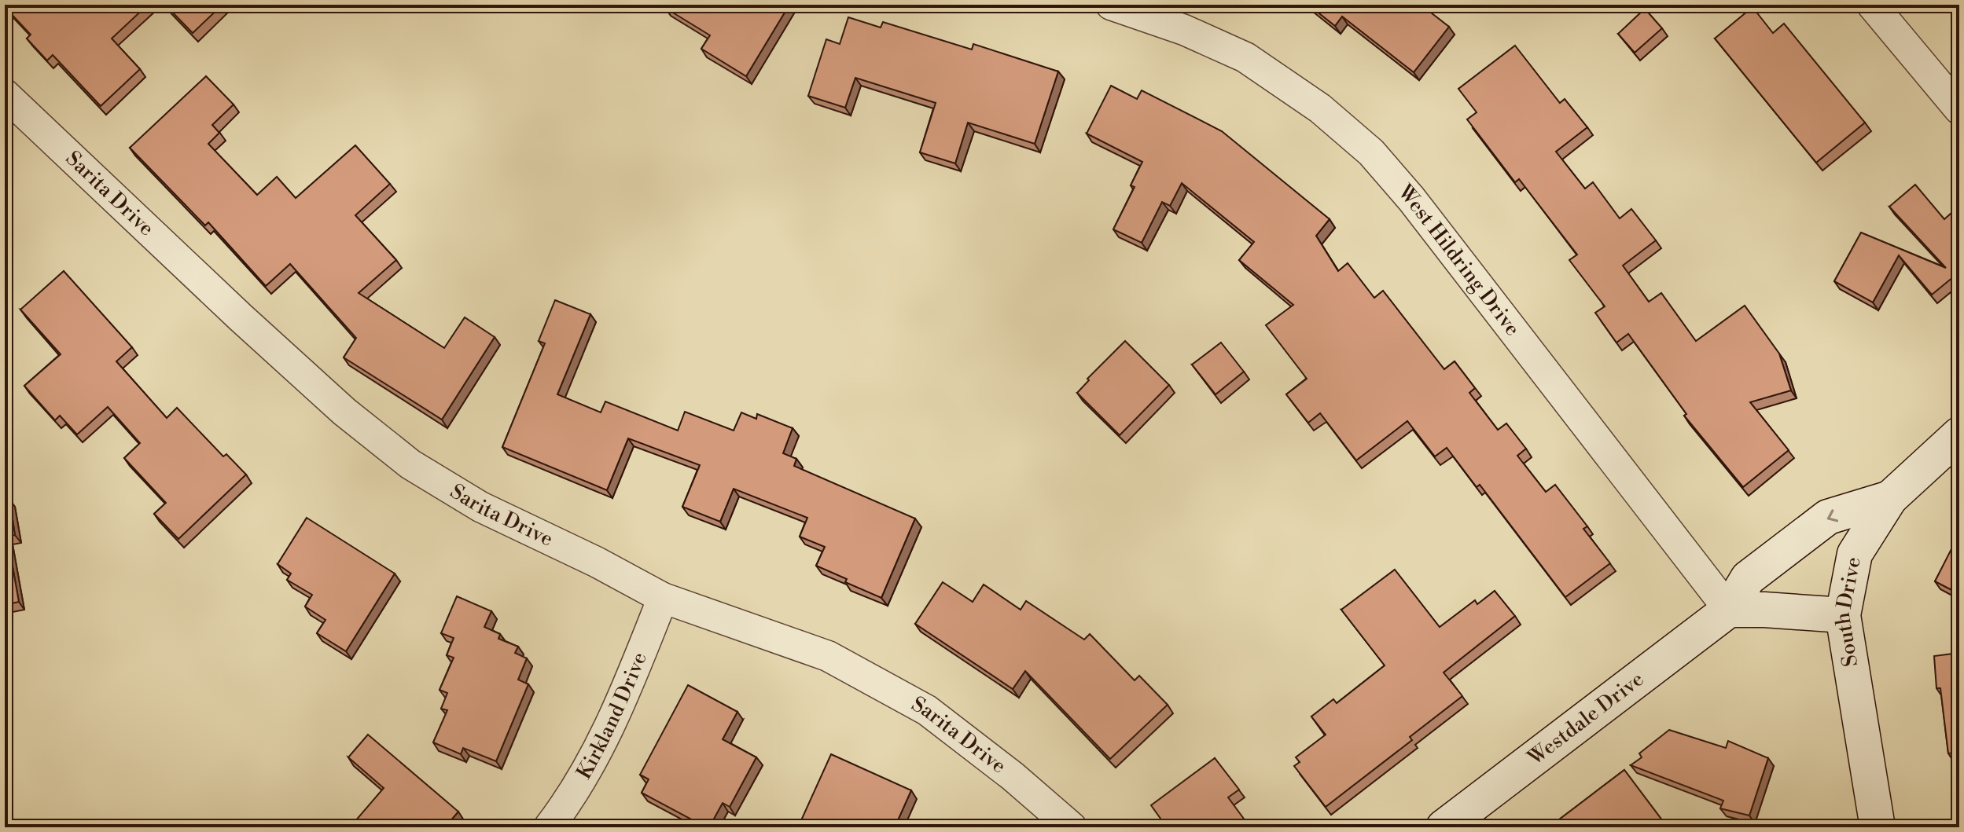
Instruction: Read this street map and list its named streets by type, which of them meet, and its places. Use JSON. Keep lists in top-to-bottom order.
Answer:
{
  "streets": {
    "street": [
      "Sarita Drive",
      "West Hildring Drive",
      "South Drive",
      "Kirkland Drive",
      "Westdale Drive"
    ]
  },
  "crossings": [
    ["Sarita Drive", "Kirkland Drive"],
    ["West Hildring Drive", "Westdale Drive"],
    ["South Drive", "Westdale Drive"]
  ]
}
